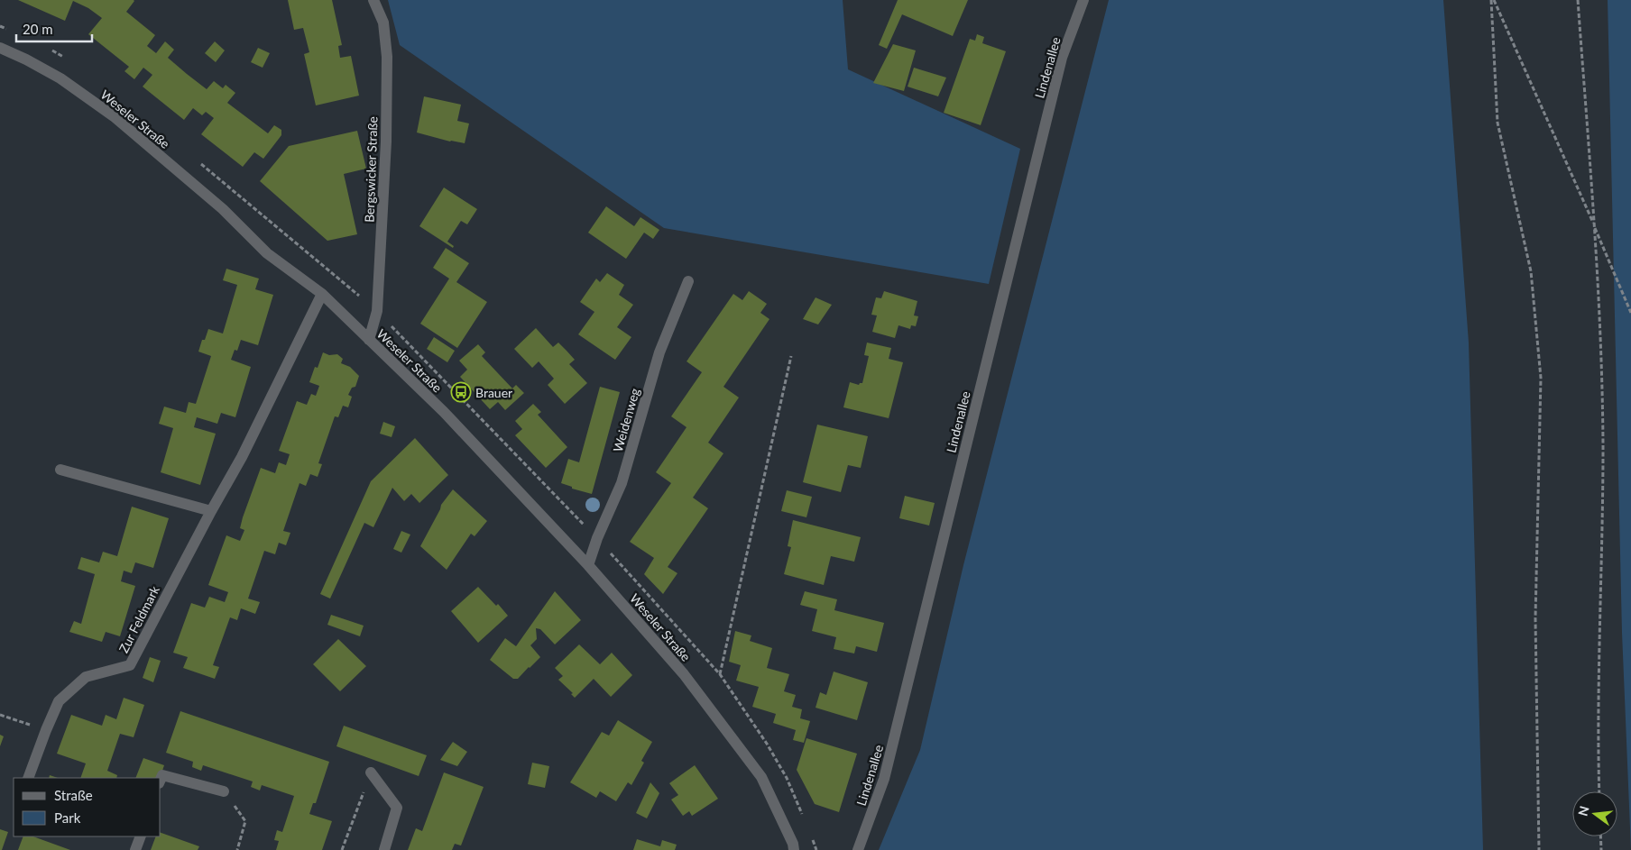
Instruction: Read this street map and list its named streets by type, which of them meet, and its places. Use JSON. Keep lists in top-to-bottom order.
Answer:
{
  "streets": {
    "street": [
      "Lindenallee",
      "Weseler Straße",
      "Bergswicker Straße",
      "Weidenweg",
      "Zur Feldmark"
    ]
  },
  "crossings": [
    ["Weseler Straße", "Bergswicker Straße"],
    ["Weseler Straße", "Weidenweg"],
    ["Weseler Straße", "Zur Feldmark"]
  ],
  "places": {
    "bus stop": ["Brauer"]
  },
  "legend": ["Straße", "Park"],
  "scale_bar": "20 m",
  "north": "left"
}
